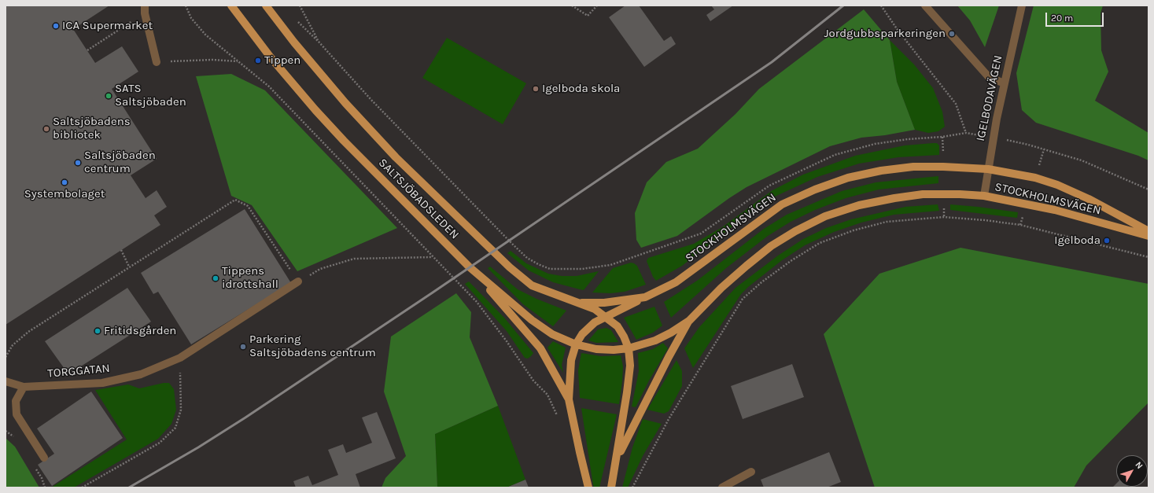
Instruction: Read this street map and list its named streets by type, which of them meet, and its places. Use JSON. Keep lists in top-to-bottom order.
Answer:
{
  "streets": {
    "main road": ["SALTSJÖBADSLEDEN", "STOCKHOLMSVÄGEN"],
    "street": ["IGELBODAVÄGEN", "TORGGATAN"]
  },
  "crossings": [
    ["IGELBODAVÄGEN", "STOCKHOLMSVÄGEN"],
    ["SALTSJÖBADSLEDEN", "STOCKHOLMSVÄGEN"]
  ],
  "places": [
    "ICA Supermarket",
    "Jordgubbsparkeringen",
    "Tippen",
    "Igelboda skola",
    "SATS Saltsjöbaden",
    "Saltsjöbadens bibliotek",
    "Saltsjöbaden centrum",
    "Systembolaget",
    "Igelboda",
    "Tippens idrottshall",
    "Fritidsgården",
    "Parkering Saltsjöbadens centrum"
  ],
  "scale_bar": "20 m",
  "north": "top right"
}
